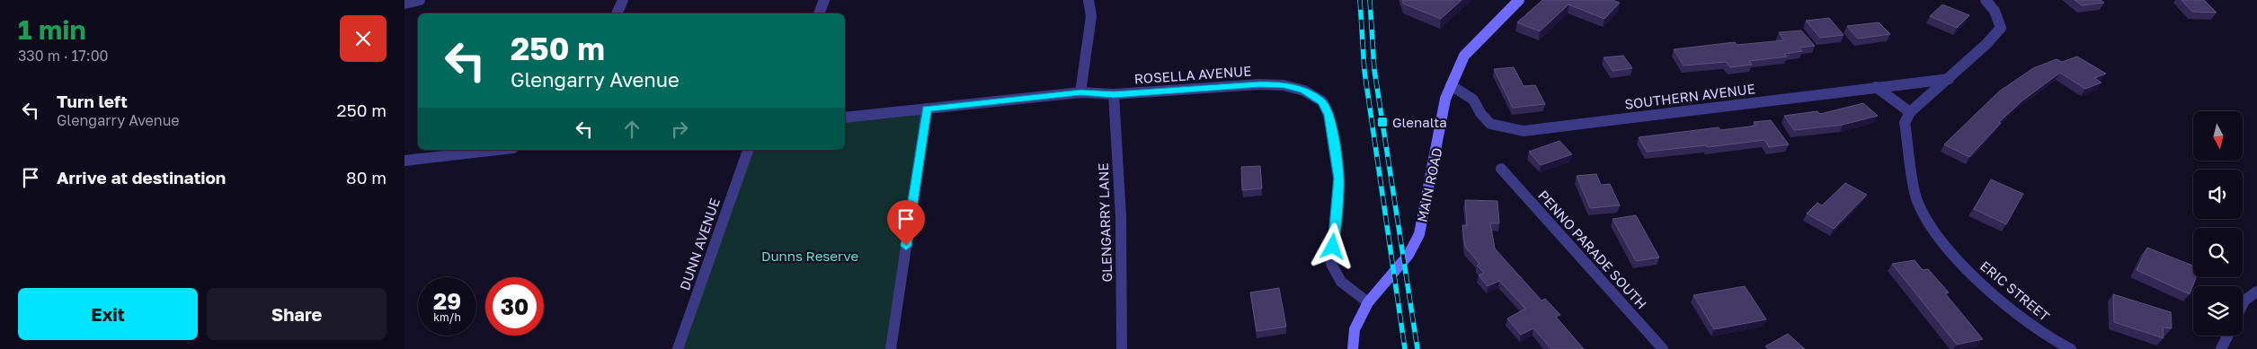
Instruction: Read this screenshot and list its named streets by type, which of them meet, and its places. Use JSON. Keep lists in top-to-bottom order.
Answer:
{
  "streets": {
    "main road": ["MAIN ROAD"],
    "street": [
      "ROSELLA AVENUE",
      "SOUTHERN AVENUE",
      "GLENGARRY LANE",
      "DUNN AVENUE",
      "PENNO PARADE SOUTH",
      "ERIC STREET"
    ]
  },
  "crossings": [
    ["ROSELLA AVENUE", "MAIN ROAD"],
    ["ROSELLA AVENUE", "GLENGARRY LANE"],
    ["SOUTHERN AVENUE", "MAIN ROAD"]
  ],
  "parks": ["Dunns Reserve"],
  "places": {
    "transit": ["Glenalta"]
  },
  "north": "bottom",
  "page": {
    "heading": ["1 min", "330 m · 17:00"],
    "turn": ["250 m", "Glengarry Avenue"],
    "list": [
      {
        "name": "Turn left",
        "note": "Glengarry Avenue",
        "value": "250 m"
      },
      {
        "name": "Arrive at destination",
        "value": "80 m"
      }
    ],
    "speed": "29 km/h",
    "limit": "30",
    "buttons": ["Exit", "Share"]
  }
}
